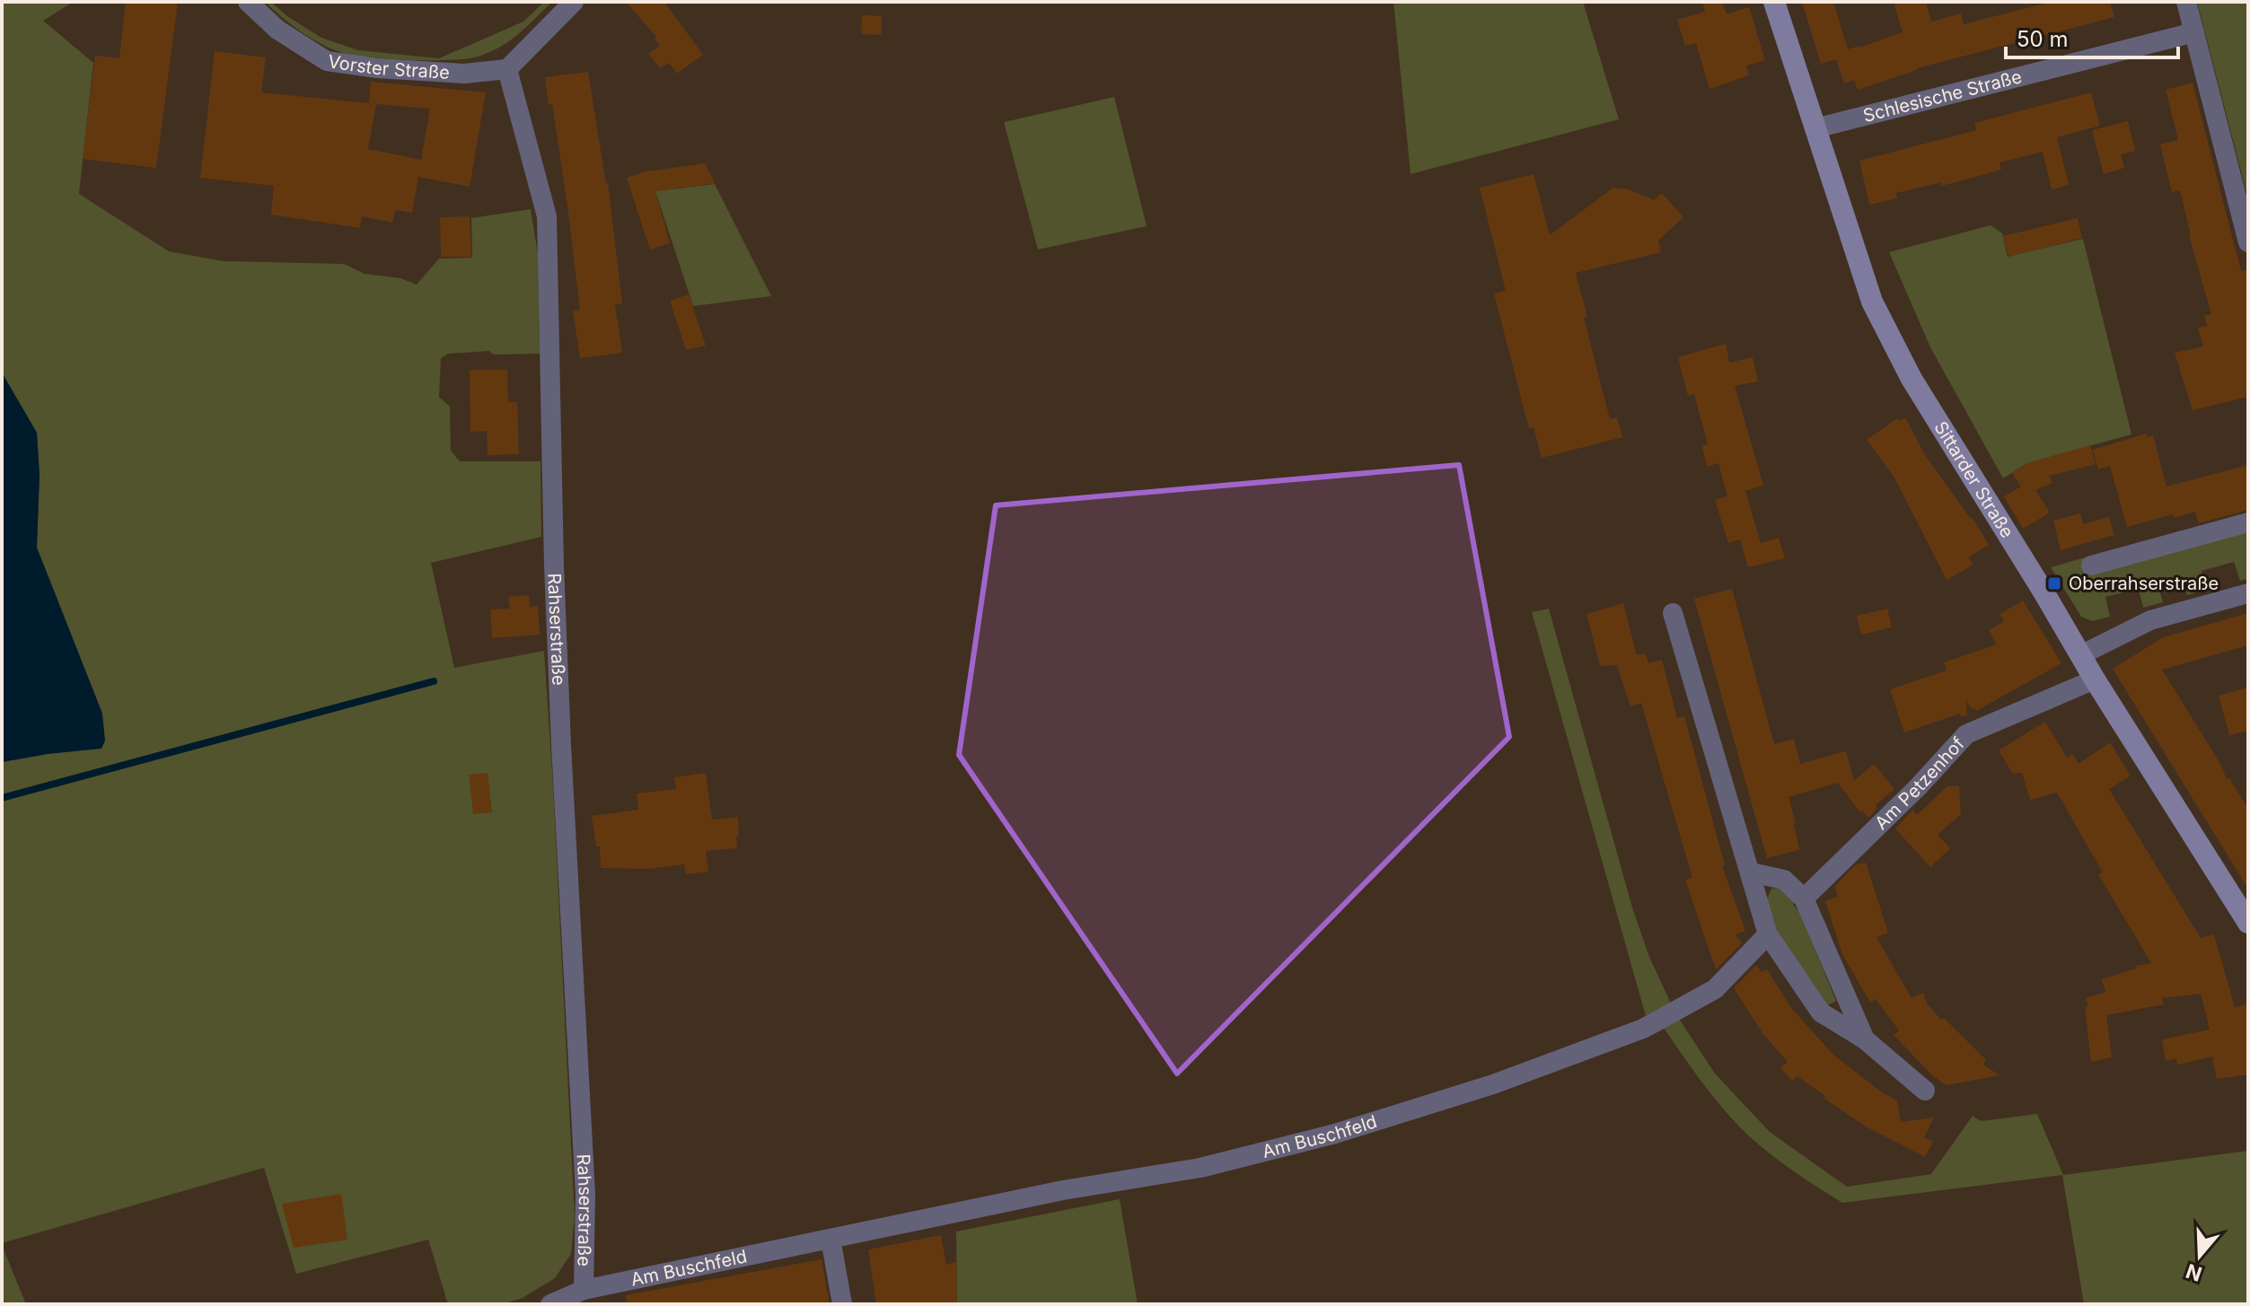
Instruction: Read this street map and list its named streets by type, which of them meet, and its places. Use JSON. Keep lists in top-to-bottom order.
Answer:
{
  "streets": {
    "street": [
      "Vorster Straße",
      "Schlesische Straße",
      "Sittarder Straße",
      "Rahserstraße",
      "Am Petzenhof",
      "Am Buschfeld"
    ]
  },
  "crossings": [
    ["Vorster Straße", "Rahserstraße"],
    ["Schlesische Straße", "Sittarder Straße"],
    ["Sittarder Straße", "Am Petzenhof"],
    ["Rahserstraße", "Am Buschfeld"]
  ],
  "places": {
    "transit": ["Oberrahserstraße"]
  },
  "scale_bar": "50 m",
  "north": "bottom"
}
